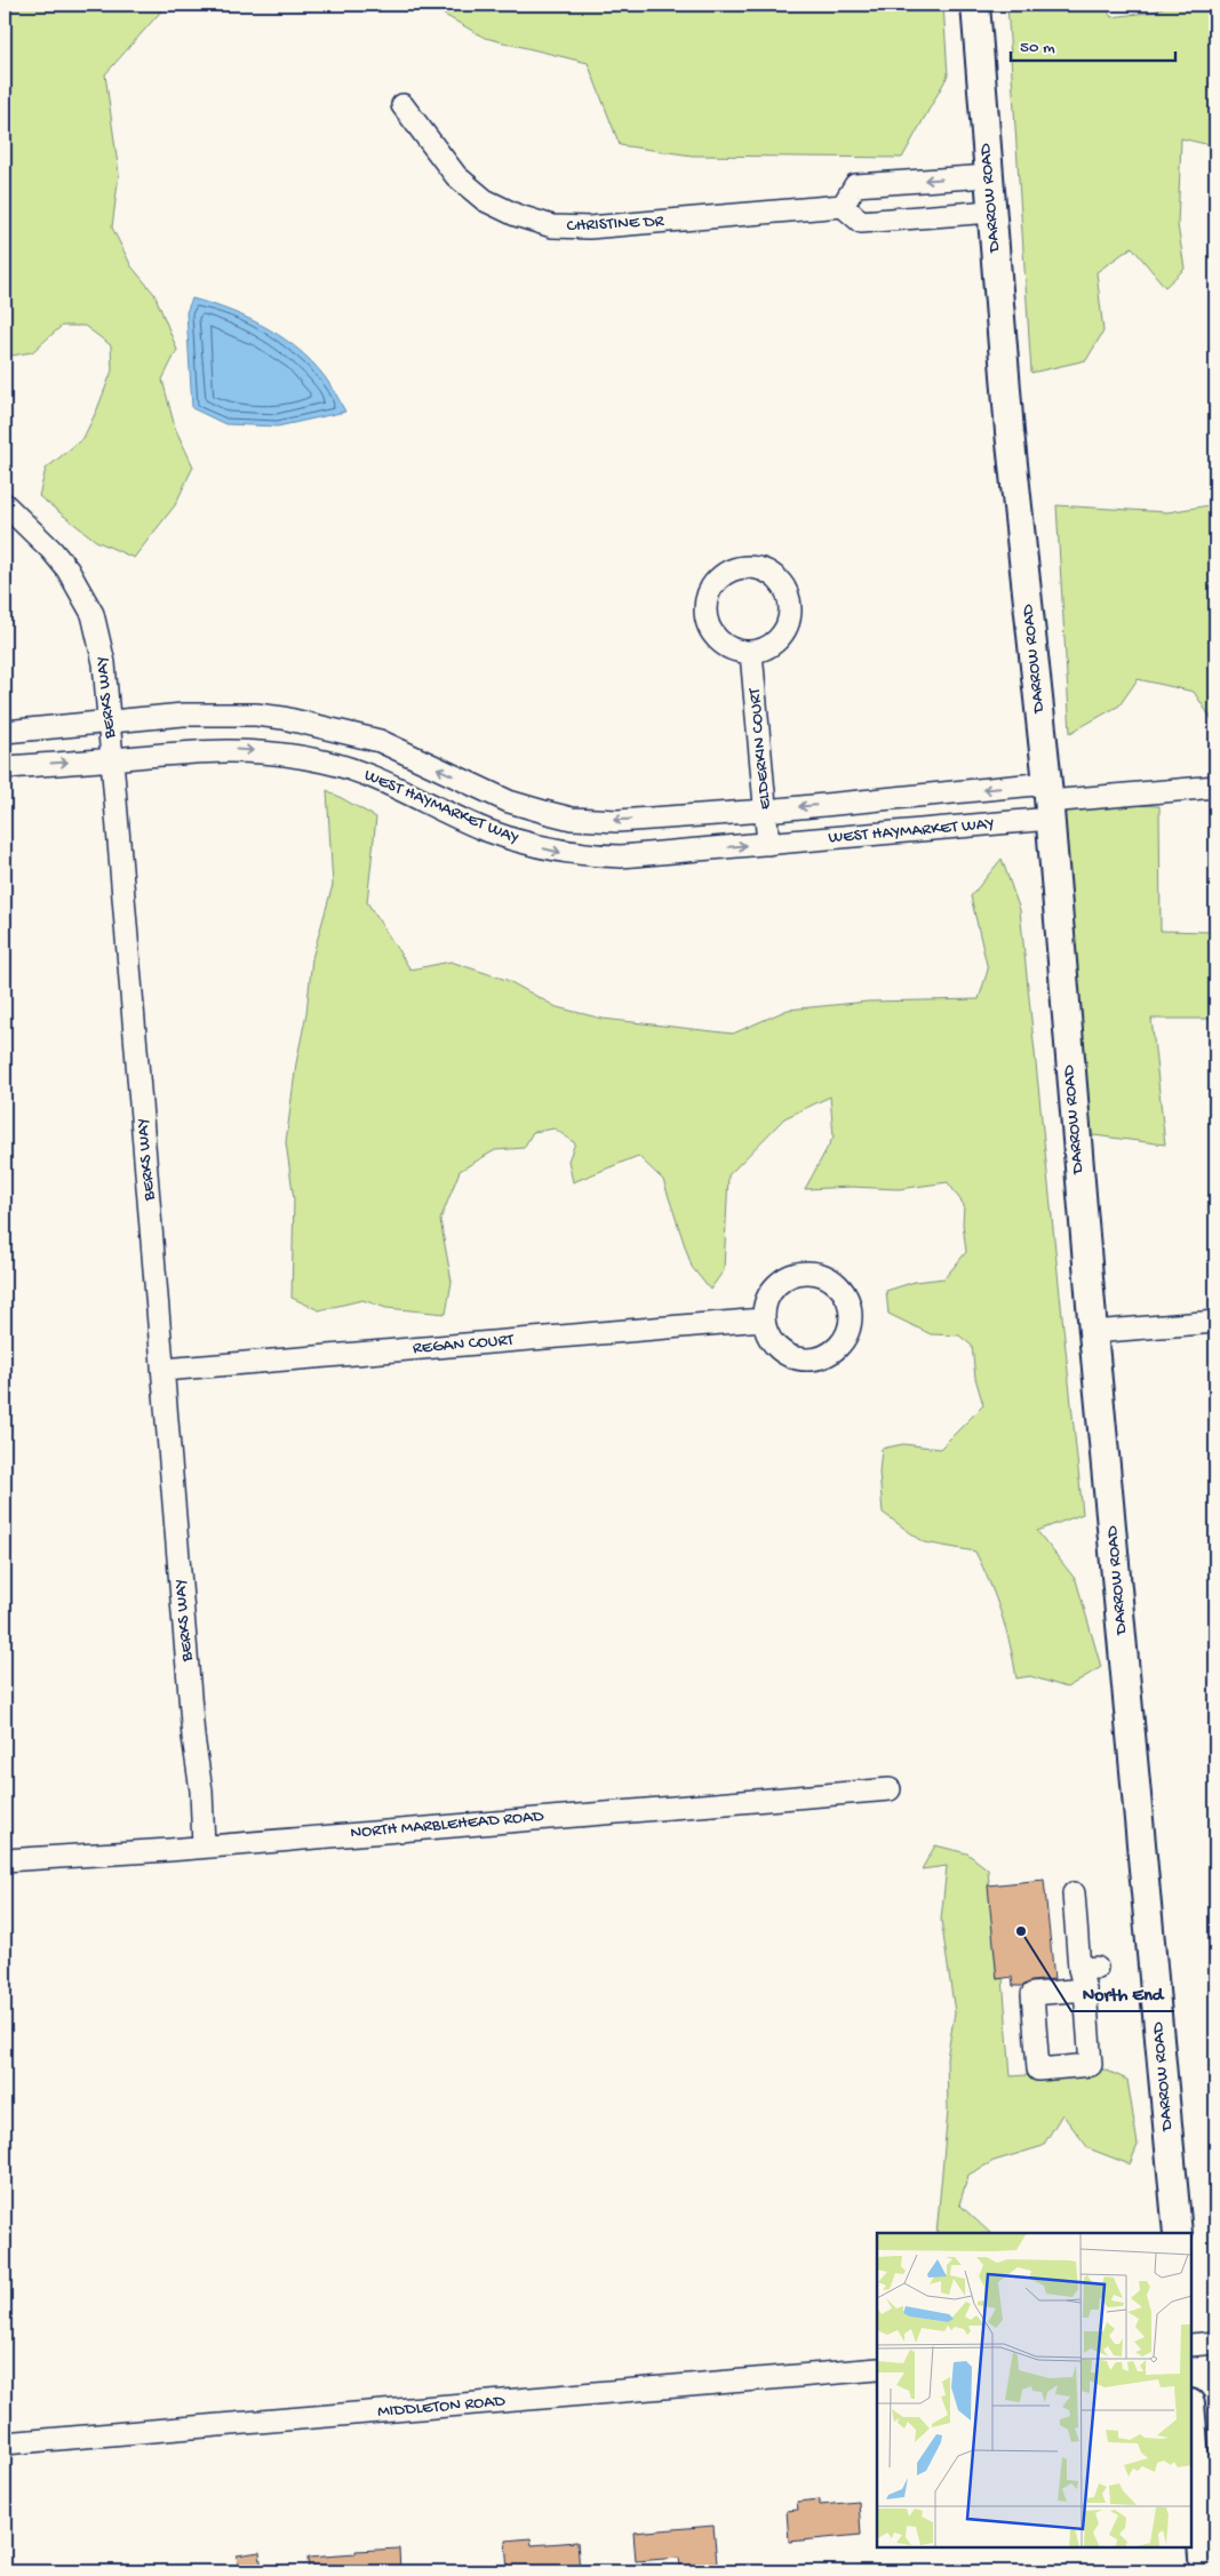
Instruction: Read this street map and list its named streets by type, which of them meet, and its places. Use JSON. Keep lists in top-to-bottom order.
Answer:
{
  "streets": {
    "main road": ["DARROW ROAD"],
    "street": [
      "CHRISTINE DR",
      "BERKS WAY",
      "ELDERKIN COURT",
      "WEST HAYMARKET WAY",
      "REGAN COURT",
      "NORTH MARBLEHEAD ROAD",
      "MIDDLETON ROAD"
    ]
  },
  "crossings": [
    ["DARROW ROAD", "WEST HAYMARKET WAY"],
    ["BERKS WAY", "WEST HAYMARKET WAY"],
    ["BERKS WAY", "REGAN COURT"],
    ["BERKS WAY", "NORTH MARBLEHEAD ROAD"],
    ["ELDERKIN COURT", "WEST HAYMARKET WAY"]
  ],
  "places": ["North End"],
  "scale_bar": "50 m"
}
